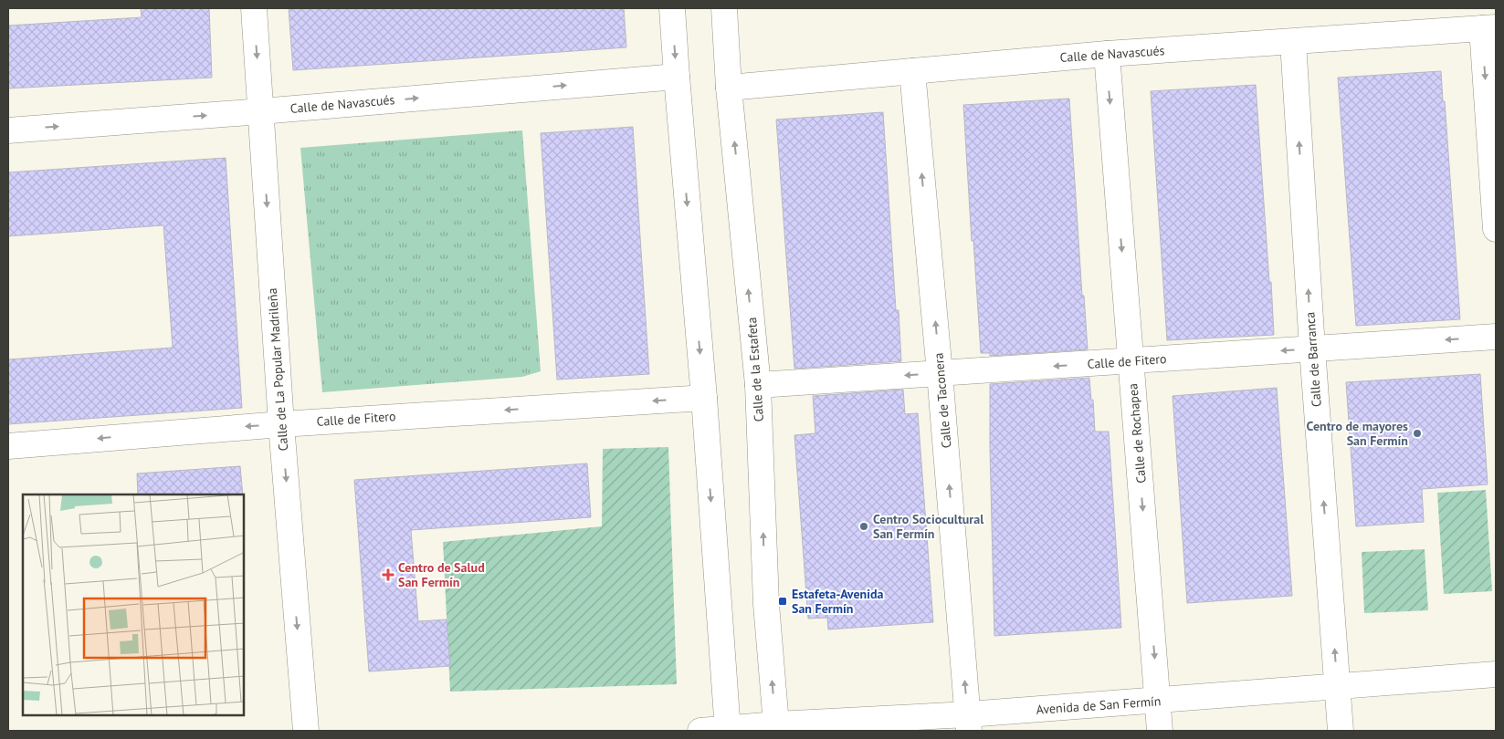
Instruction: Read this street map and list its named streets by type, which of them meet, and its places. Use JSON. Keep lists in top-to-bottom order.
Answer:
{
  "streets": {
    "street": [
      "Calle de Navascués",
      "Calle de Barranca",
      "Calle de Fitero",
      "Calle de La Popular Madrileña",
      "Calle de la Estafeta",
      "Calle de Taconera",
      "Calle de Rochapea",
      "Avenida de San Fermín"
    ]
  },
  "crossings": [
    ["Calle de Navascués", "Calle de Barranca"],
    ["Calle de Navascués", "Calle de La Popular Madrileña"],
    ["Calle de Navascués", "Calle de la Estafeta"],
    ["Calle de Navascués", "Calle de Taconera"],
    ["Calle de Navascués", "Calle de Rochapea"],
    ["Calle de Barranca", "Calle de Fitero"],
    ["Calle de Barranca", "Avenida de San Fermín"],
    ["Calle de Fitero", "Calle de La Popular Madrileña"],
    ["Calle de Fitero", "Calle de la Estafeta"],
    ["Calle de Fitero", "Calle de Taconera"],
    ["Calle de Fitero", "Calle de Rochapea"],
    ["Calle de la Estafeta", "Avenida de San Fermín"],
    ["Calle de Taconera", "Avenida de San Fermín"],
    ["Calle de Rochapea", "Avenida de San Fermín"]
  ],
  "one_way": [
    "Calle de Navascués",
    "Calle de Fitero",
    "Calle de La Popular Madrileña",
    "Calle de Taconera",
    "Calle de Rochapea"
  ],
  "places": {
    "other": ["Centro de mayores San Fermín", "Centro Sociocultural San Fermín"],
    "health": ["Centro de Salud San Fermín"],
    "transit": ["Estafeta-Avenida San Fermín"]
  }
}
